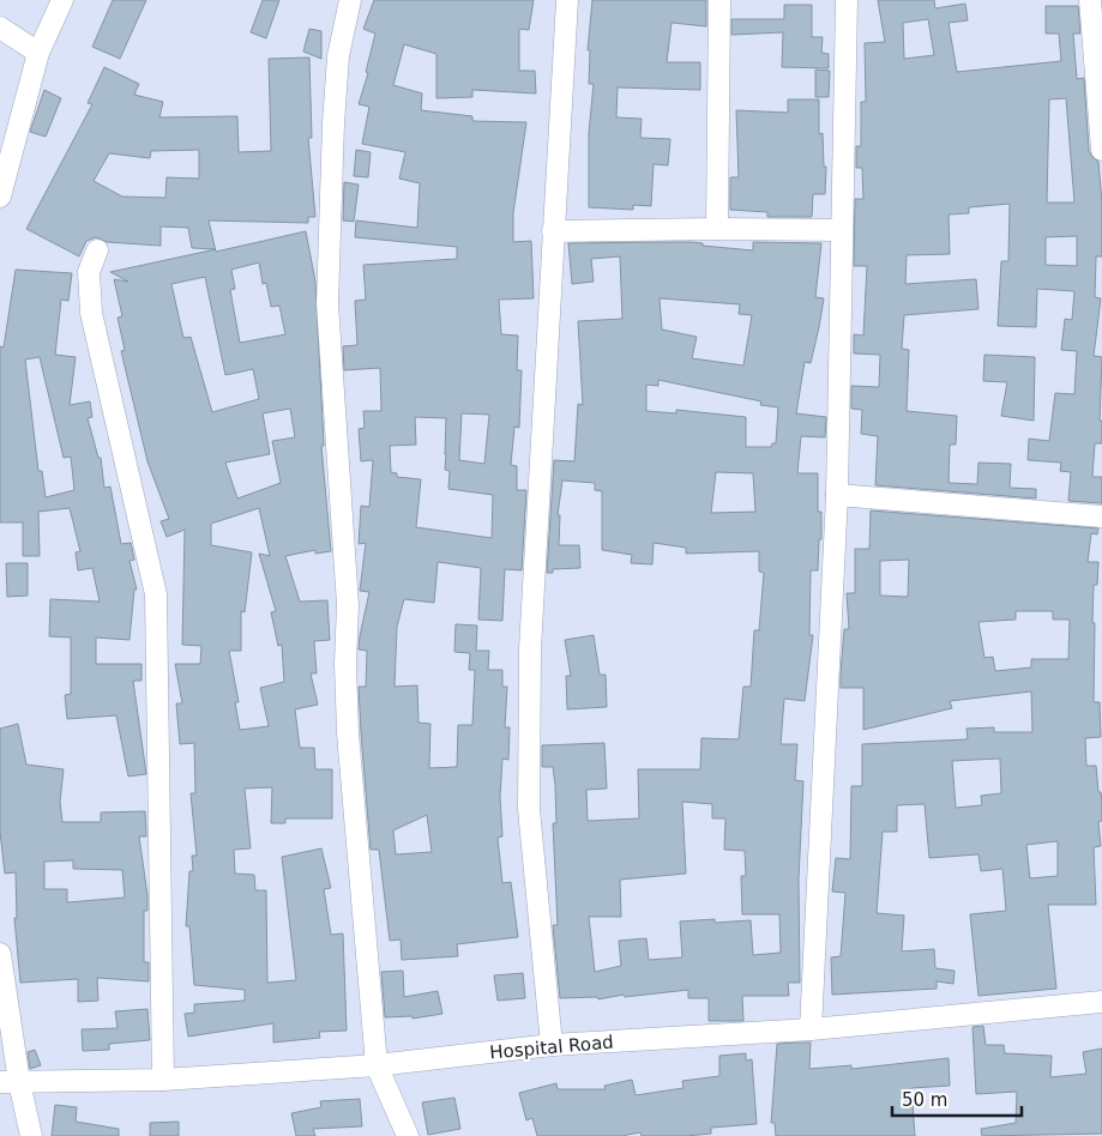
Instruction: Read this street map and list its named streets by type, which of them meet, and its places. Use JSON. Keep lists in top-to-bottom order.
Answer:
{
  "streets": {
    "street": ["Hospital Road"]
  },
  "scale_bar": "50 m"
}
